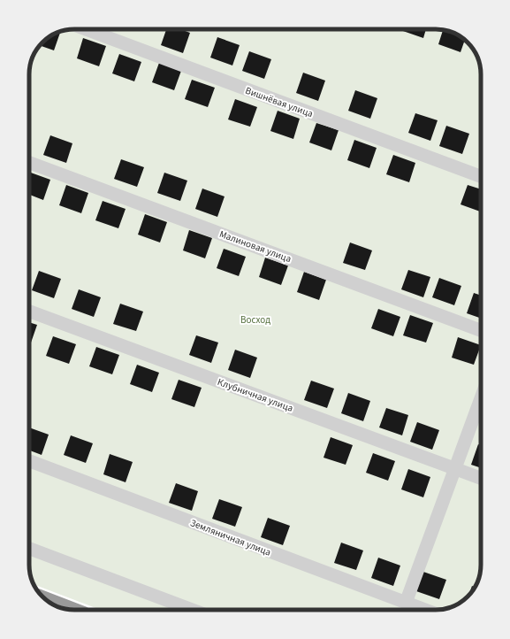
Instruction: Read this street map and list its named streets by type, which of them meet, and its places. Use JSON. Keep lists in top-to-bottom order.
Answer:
{
  "streets": {
    "street": [
      "Вишнёвая улица",
      "Малиновая улица",
      "Клубничная улица",
      "Земляничная улица"
    ]
  },
  "parks": ["Восход"]
}
